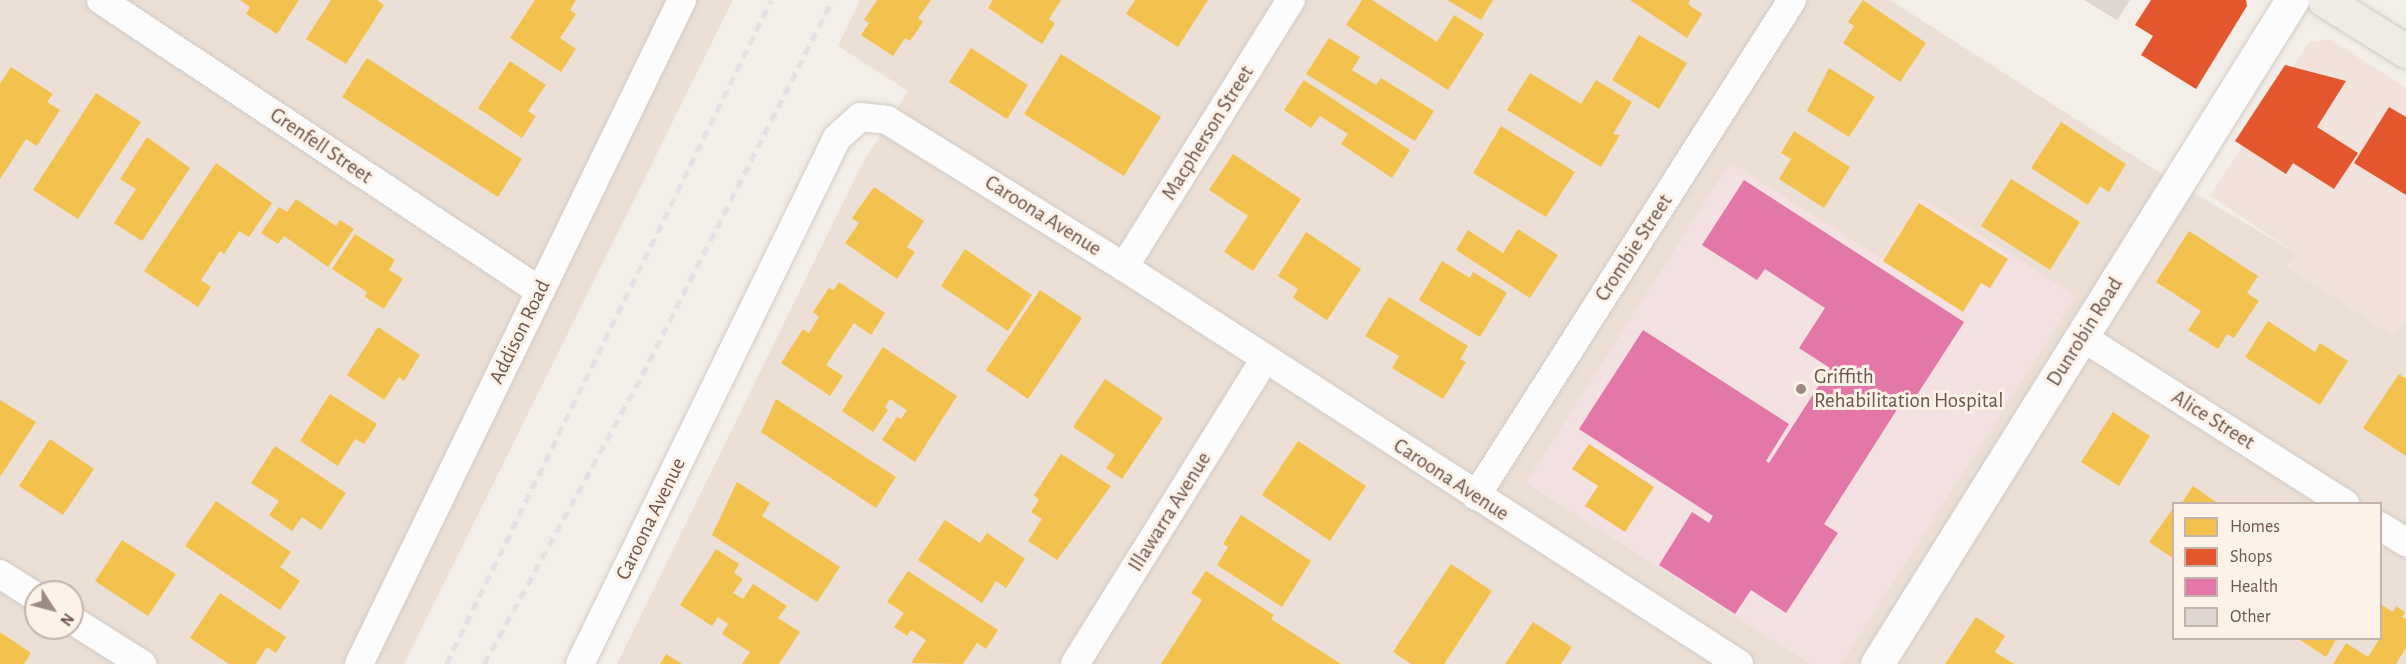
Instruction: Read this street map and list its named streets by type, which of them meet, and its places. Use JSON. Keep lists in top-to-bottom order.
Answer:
{
  "streets": {
    "street": [
      "Macpherson Street",
      "Grenfell Street",
      "Caroona Avenue",
      "Crombie Street",
      "Addison Road",
      "Dunrobin Road",
      "Alice Street",
      "Illawarra Avenue"
    ]
  },
  "crossings": [
    ["Macpherson Street", "Caroona Avenue"],
    ["Grenfell Street", "Addison Road"],
    ["Caroona Avenue", "Crombie Street"],
    ["Caroona Avenue", "Illawarra Avenue"],
    ["Dunrobin Road", "Alice Street"]
  ],
  "places": ["Griffith Rehabilitation Hospital"],
  "legend": [
    "Homes",
    "Shops",
    "Health",
    "Other"
  ],
  "north": "bottom right"
}
